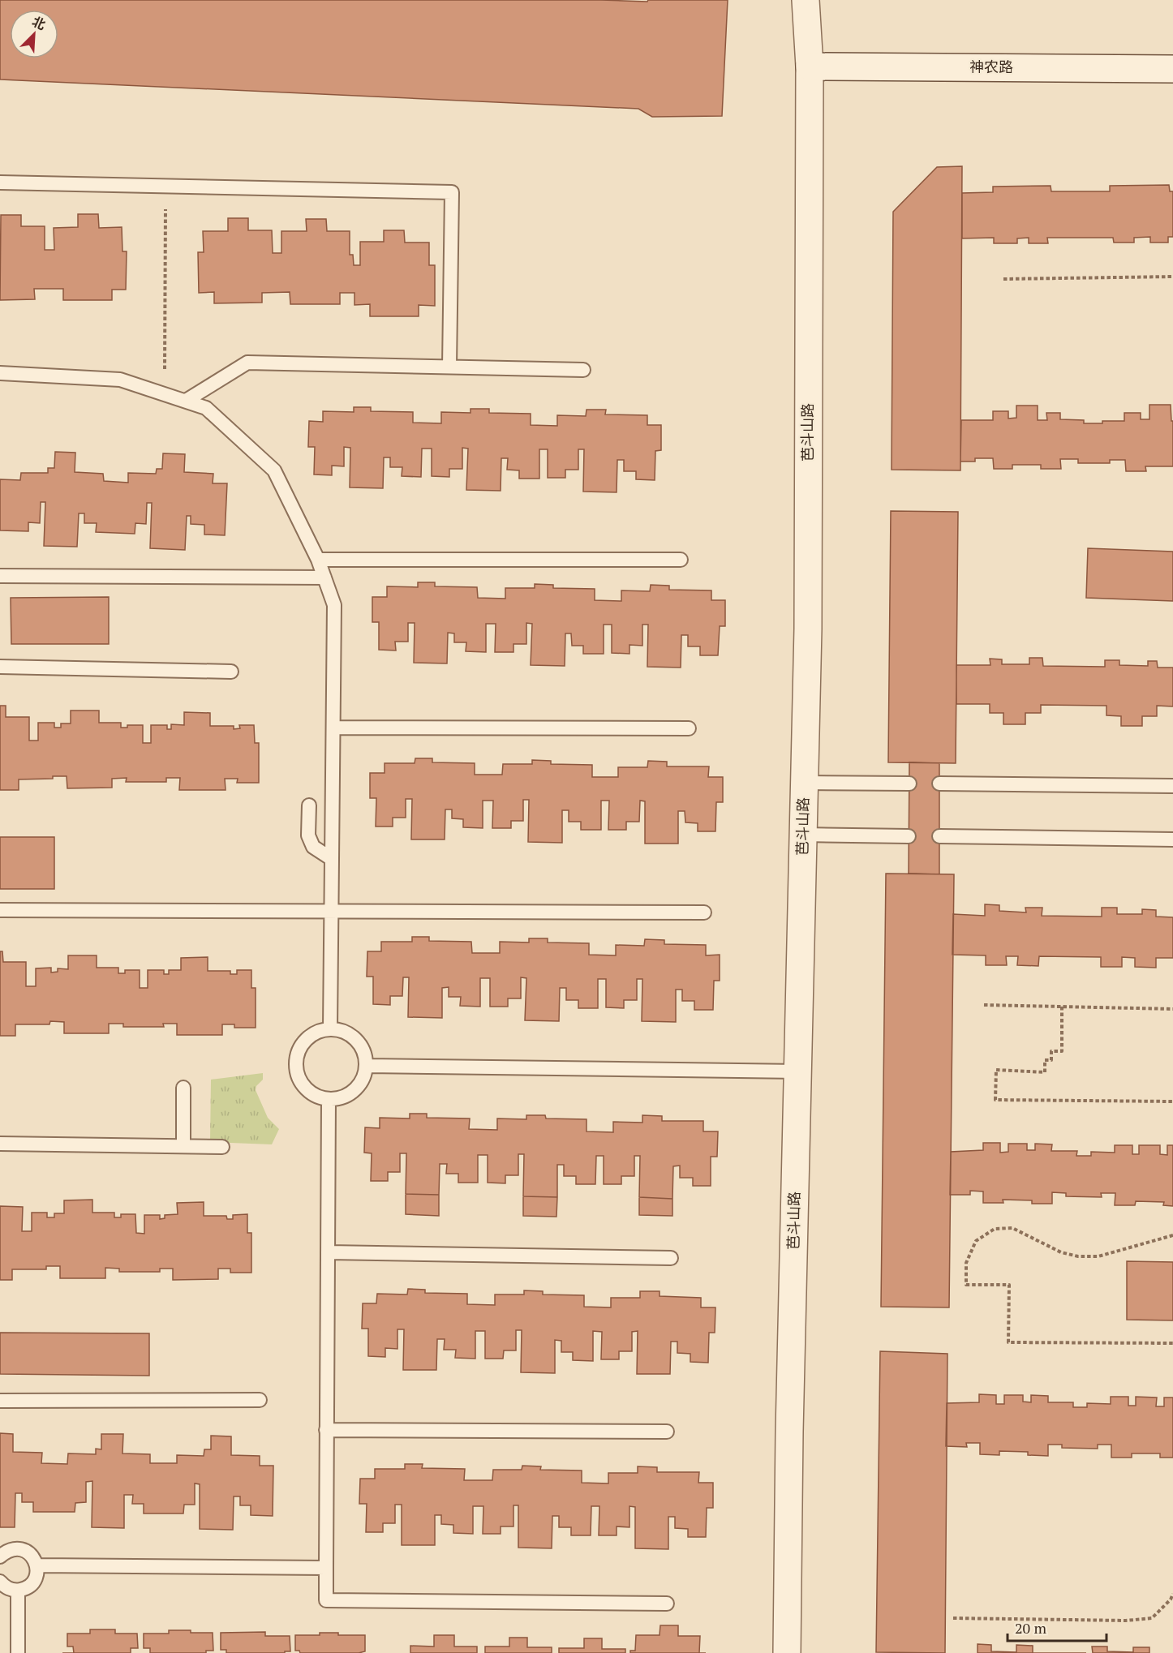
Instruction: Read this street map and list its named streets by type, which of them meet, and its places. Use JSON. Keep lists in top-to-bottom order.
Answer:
{
  "streets": {
    "street": ["神农路", "芭斗山路"]
  },
  "crossings": [
    ["神农路", "芭斗山路"]
  ],
  "scale_bar": "20 m",
  "north": "top right"
}
